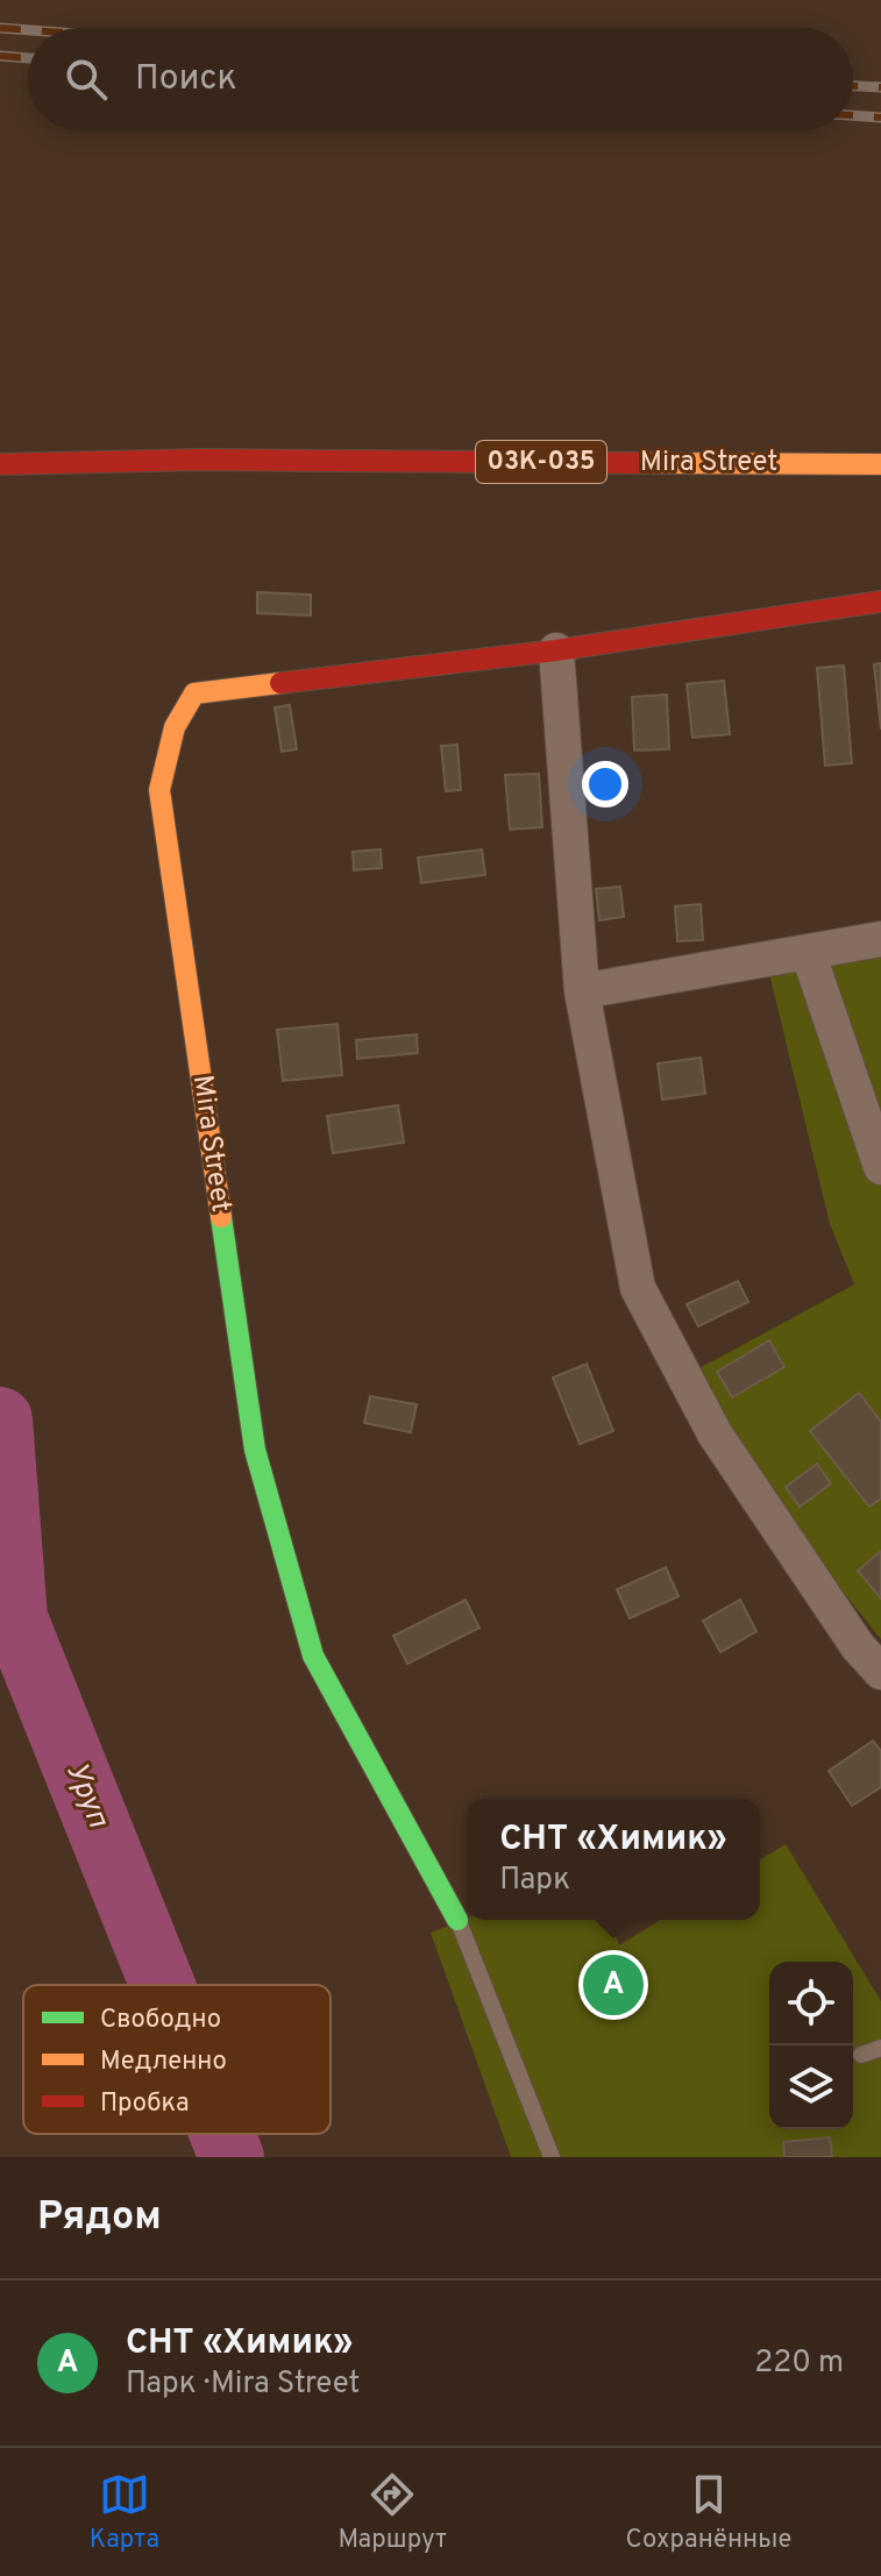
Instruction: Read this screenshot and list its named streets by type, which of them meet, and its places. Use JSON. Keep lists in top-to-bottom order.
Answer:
{
  "streets": {
    "street": ["03К-035", "Mira Street"]
  },
  "water": ["Уруп"],
  "legend": ["Свободно", "Медленно", "Пробка"],
  "page": {
    "search": "Поиск",
    "popup": ["СНТ «Химик»", "Парк"],
    "pins": "A",
    "heading": "Рядом",
    "list": [
      {
        "mark": "A",
        "name": "СНТ «Химик»",
        "note": "Парк · Mira Street",
        "value": "220 m"
      }
    ],
    "nav": ["Карта", "Маршрут", "Сохранённые"]
  }
}
